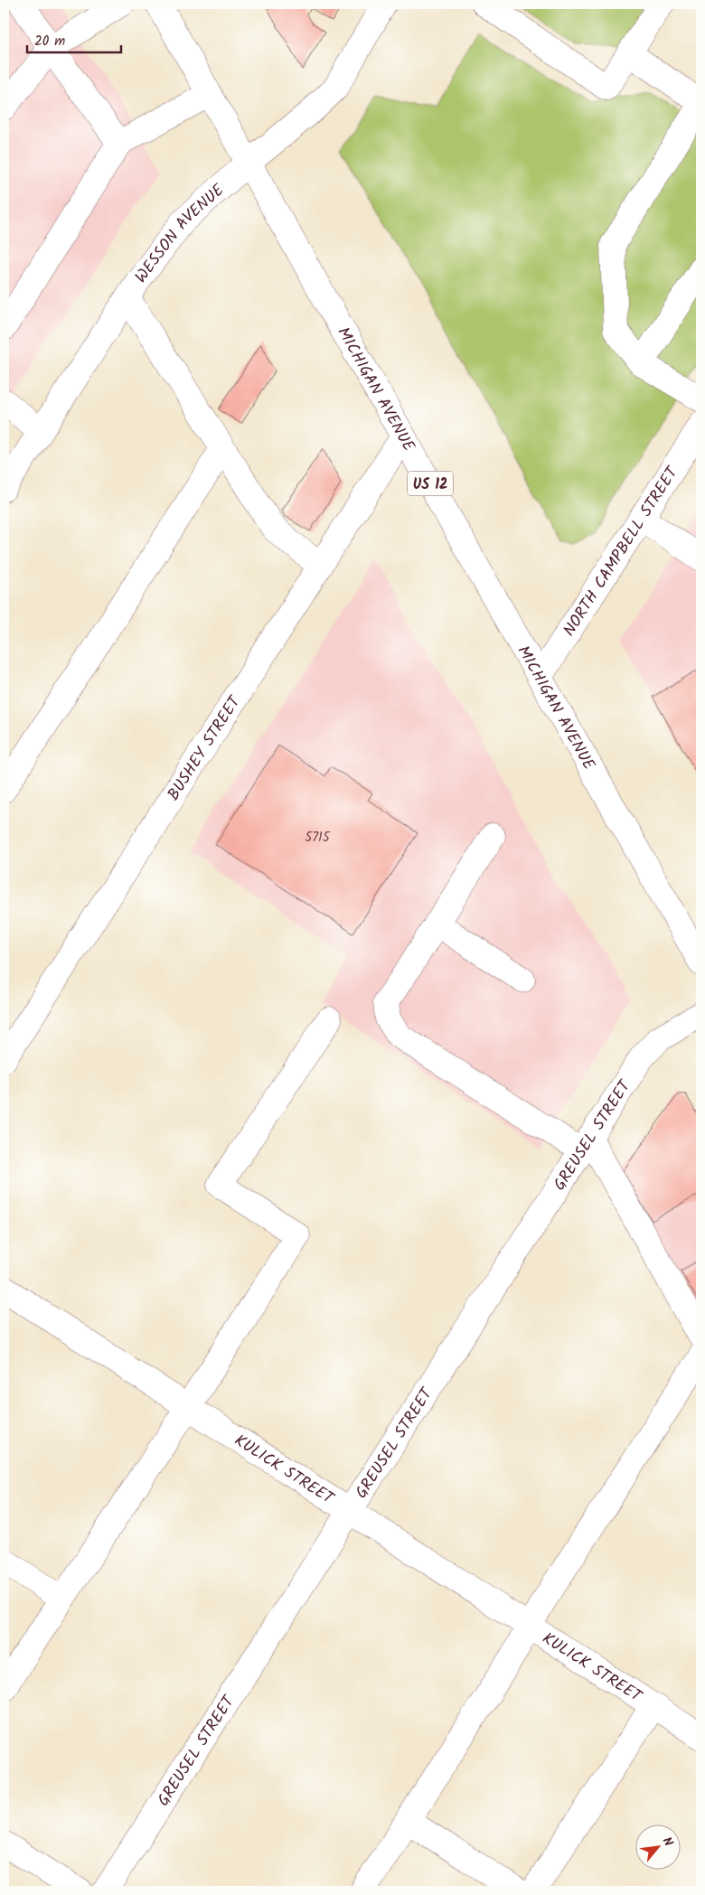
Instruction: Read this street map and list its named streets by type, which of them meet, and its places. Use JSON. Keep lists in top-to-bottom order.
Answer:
{
  "streets": {
    "street": [
      "WESSON AVENUE",
      "MICHIGAN AVENUE",
      "US 12",
      "NORTH CAMPBELL STREET",
      "BUSHEY STREET",
      "GREUSEL STREET",
      "KULICK STREET"
    ]
  },
  "crossings": [
    ["WESSON AVENUE", "MICHIGAN AVENUE"],
    ["MICHIGAN AVENUE", "NORTH CAMPBELL STREET"],
    ["MICHIGAN AVENUE", "BUSHEY STREET"],
    ["GREUSEL STREET", "KULICK STREET"]
  ],
  "house_numbers": ["5715"],
  "scale_bar": "20 m",
  "north": "top right"
}
